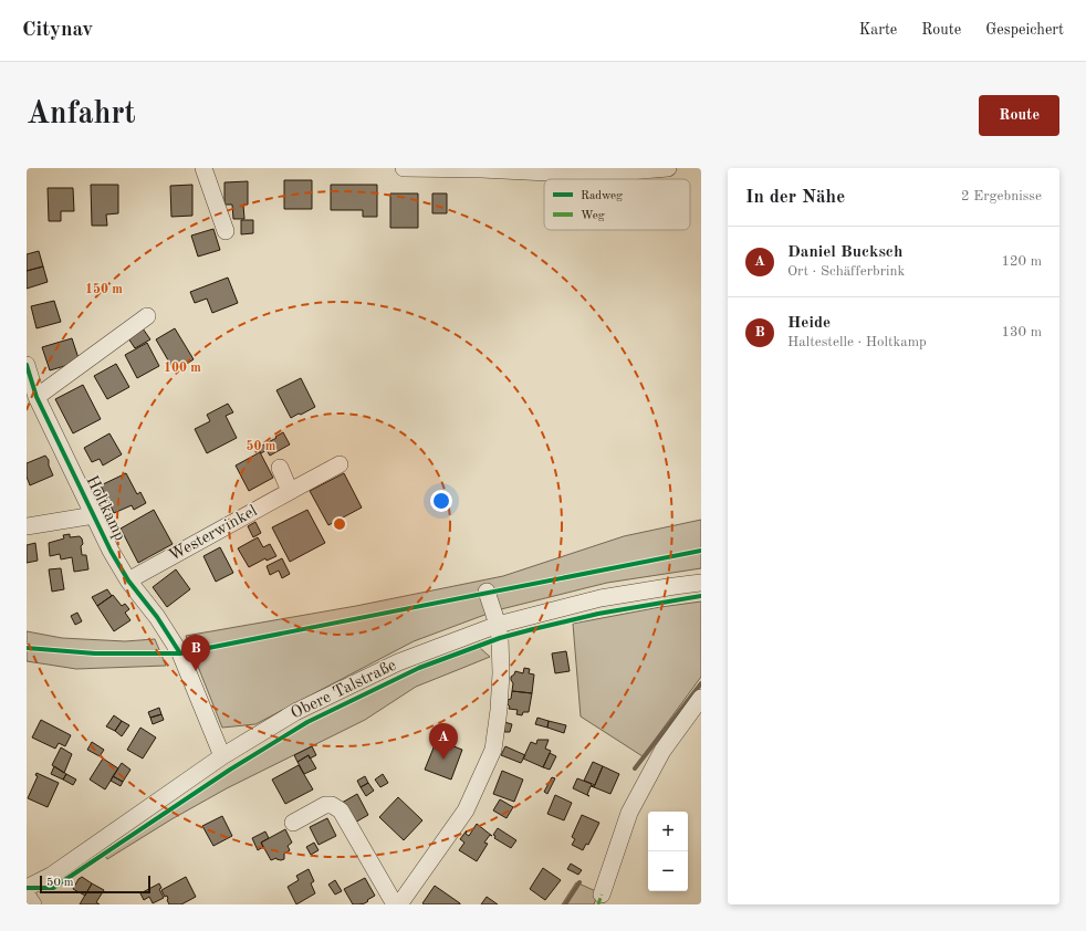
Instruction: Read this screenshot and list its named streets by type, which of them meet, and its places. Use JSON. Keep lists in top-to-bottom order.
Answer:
{
  "streets": {
    "street": ["Holtkamp", "Westerwinkel", "Obere Talstraße"]
  },
  "crossings": [
    ["Holtkamp", "Westerwinkel"],
    ["Holtkamp", "Obere Talstraße"]
  ],
  "legend": ["Radweg", "Weg"],
  "scale_bar": "50 m",
  "page": {
    "header": "Citynav",
    "nav": ["Karte", "Route", "Gespeichert"],
    "buttons": "Route",
    "title": "Anfahrt",
    "heading": ["In der Nähe", "2 Ergebnisse"],
    "list": [
      {
        "mark": "A",
        "name": "Daniel Bucksch",
        "note": "Ort · Schäfferbrink",
        "value": "120 m"
      },
      {
        "mark": "B",
        "name": "Heide",
        "note": "Haltestelle · Holtkamp",
        "value": "130 m"
      }
    ],
    "pins": ["B", "A"],
    "map_buttons": ["+", "−"],
    "scale": "50 m"
  },
  "rings": ["150 m", "100 m", "50 m"]
}
